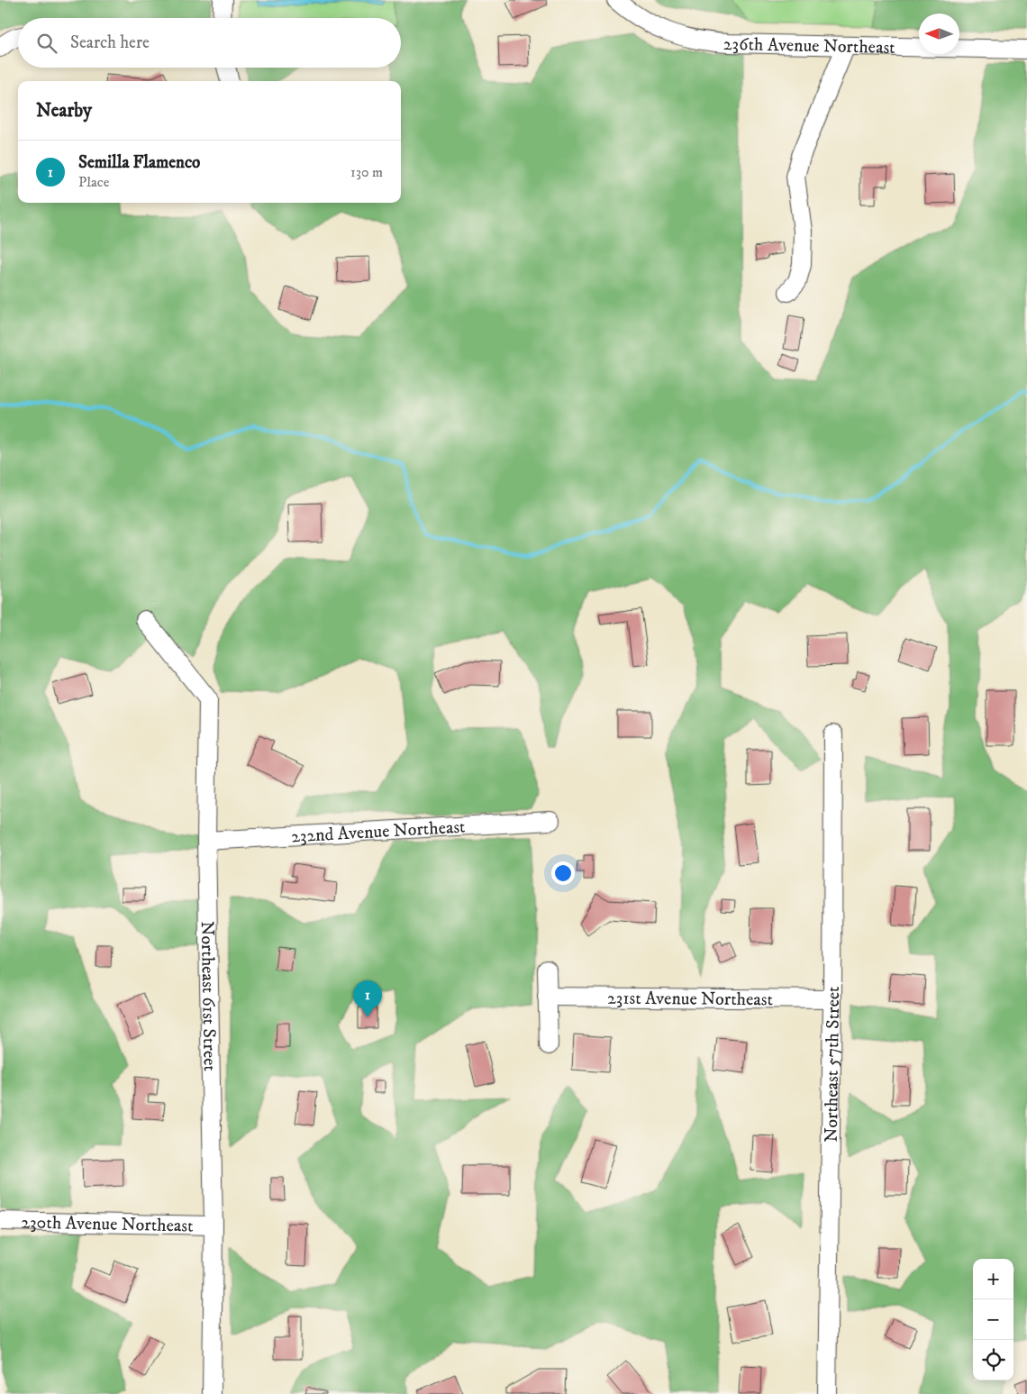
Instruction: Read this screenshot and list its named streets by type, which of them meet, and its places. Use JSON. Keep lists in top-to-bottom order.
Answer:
{
  "streets": {
    "street": [
      "236th Avenue Northeast",
      "232nd Avenue Northeast",
      "Northeast 61st Street",
      "231st Avenue Northeast",
      "Northeast 57th Street",
      "230th Avenue Northeast"
    ]
  },
  "crossings": [
    ["232nd Avenue Northeast", "Northeast 61st Street"],
    ["Northeast 61st Street", "230th Avenue Northeast"],
    ["231st Avenue Northeast", "Northeast 57th Street"]
  ],
  "north": "left",
  "page": {
    "search": "Search here",
    "heading": "Nearby",
    "list": [
      {
        "mark": "1",
        "name": "Semilla Flamenco",
        "note": "Place",
        "value": "130 m"
      }
    ],
    "pins": "1",
    "map_buttons": ["+", "−"]
  }
}
